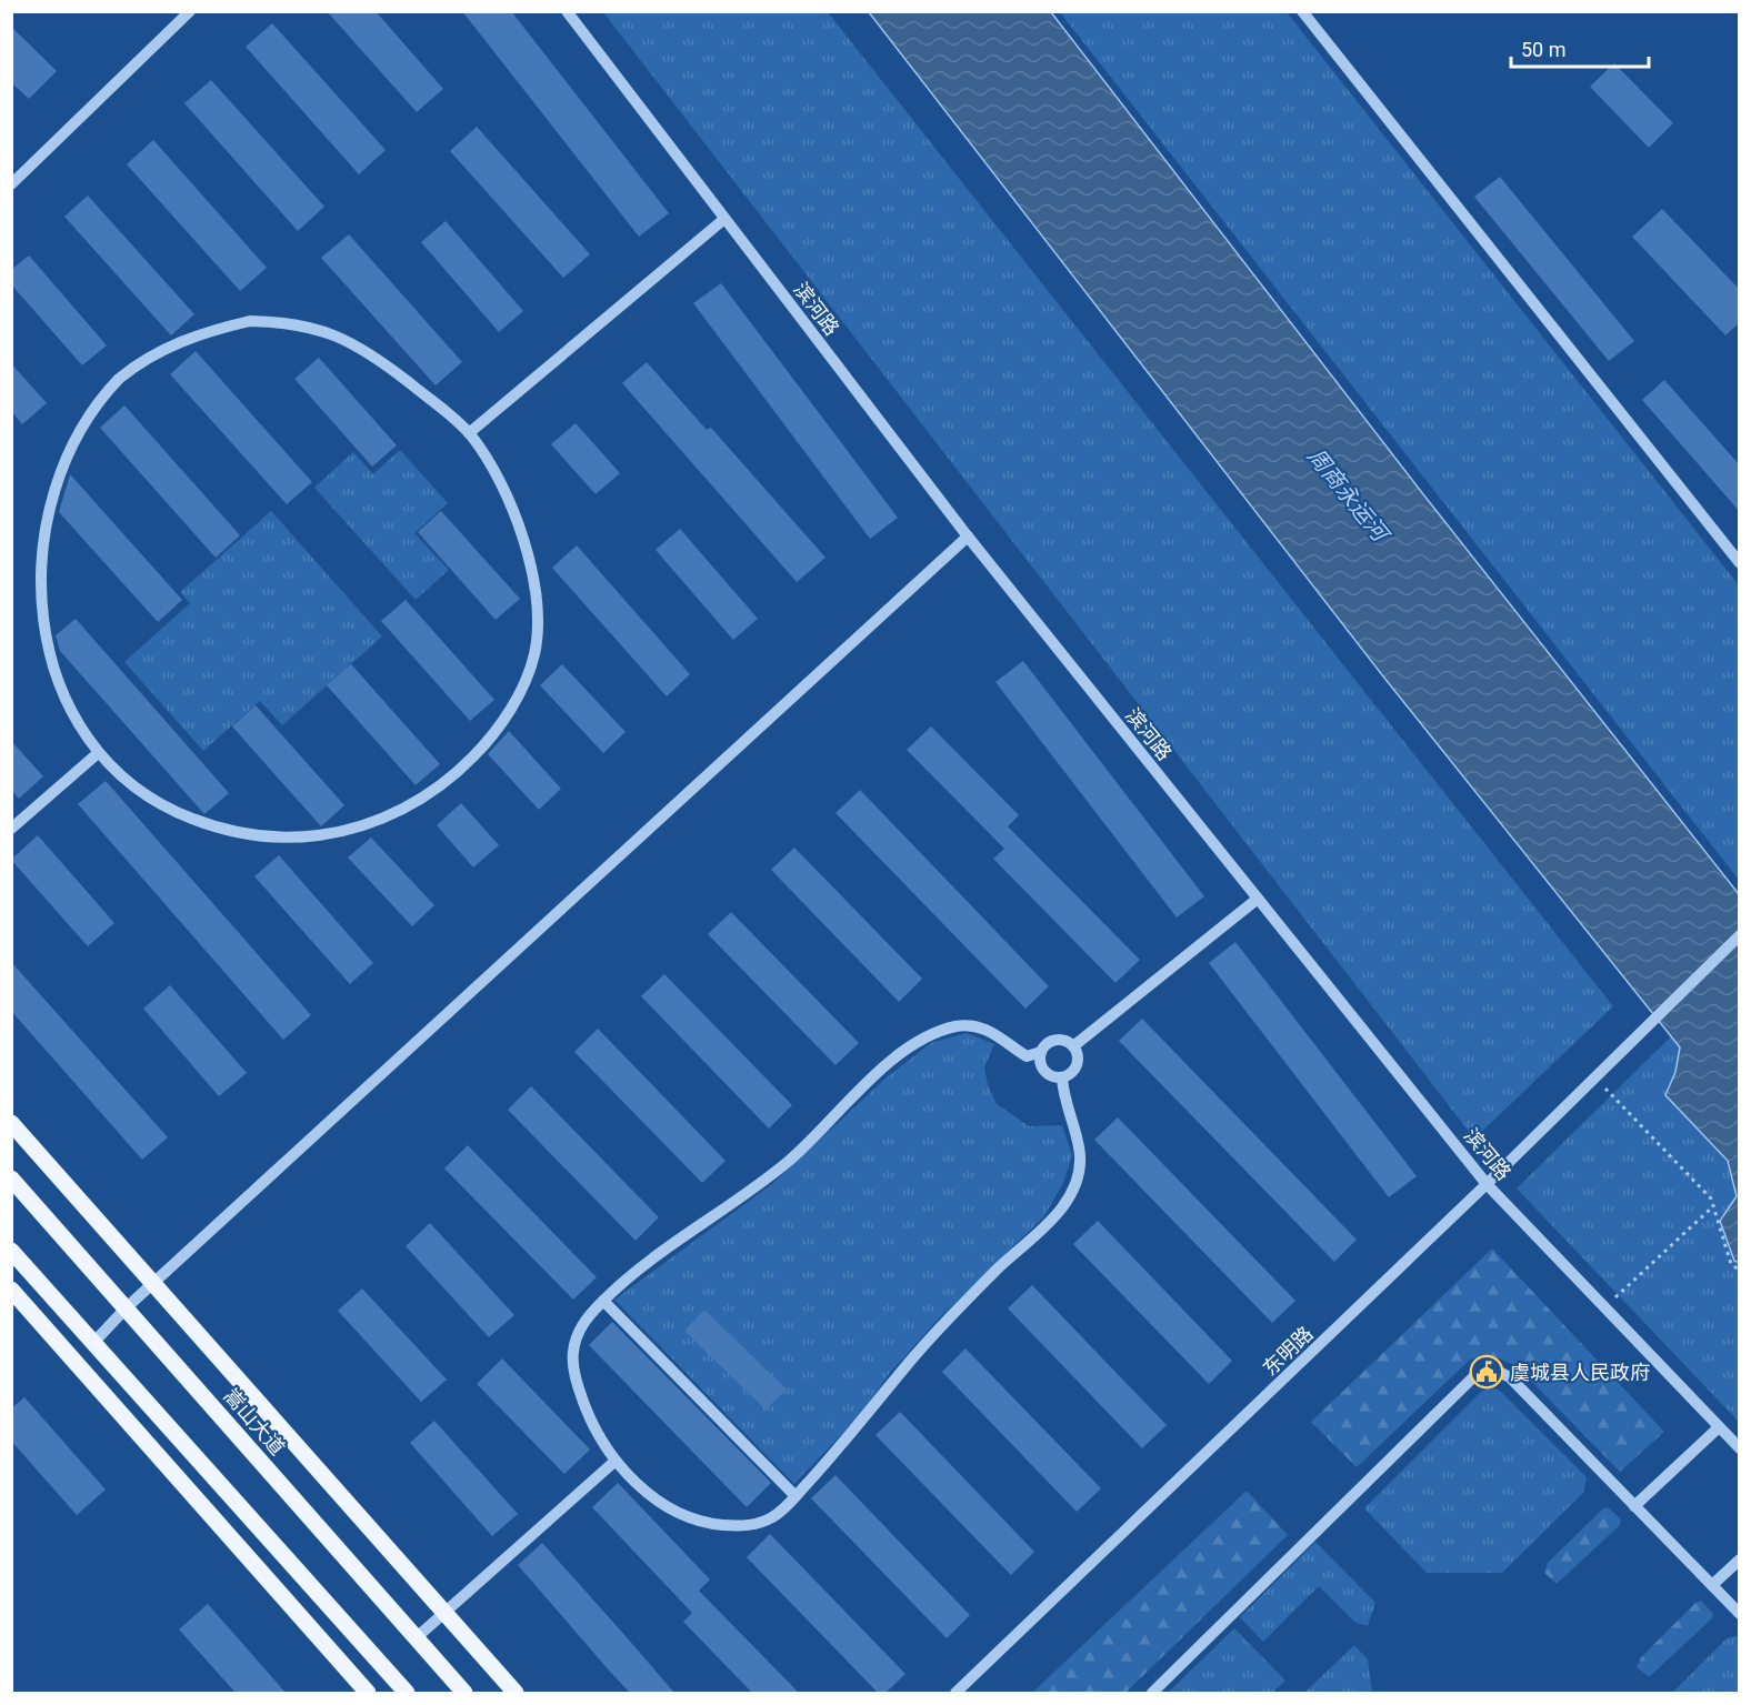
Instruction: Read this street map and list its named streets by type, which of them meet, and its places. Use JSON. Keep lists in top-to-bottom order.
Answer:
{
  "streets": {
    "main road": ["嵩山大道"],
    "street": ["滨河路", "东明路"]
  },
  "crossings": [
    ["滨河路", "东明路"]
  ],
  "water": ["周商永运河"],
  "places": {
    "public building": ["虞城县人民政府"]
  },
  "scale_bar": "50 m"
}
